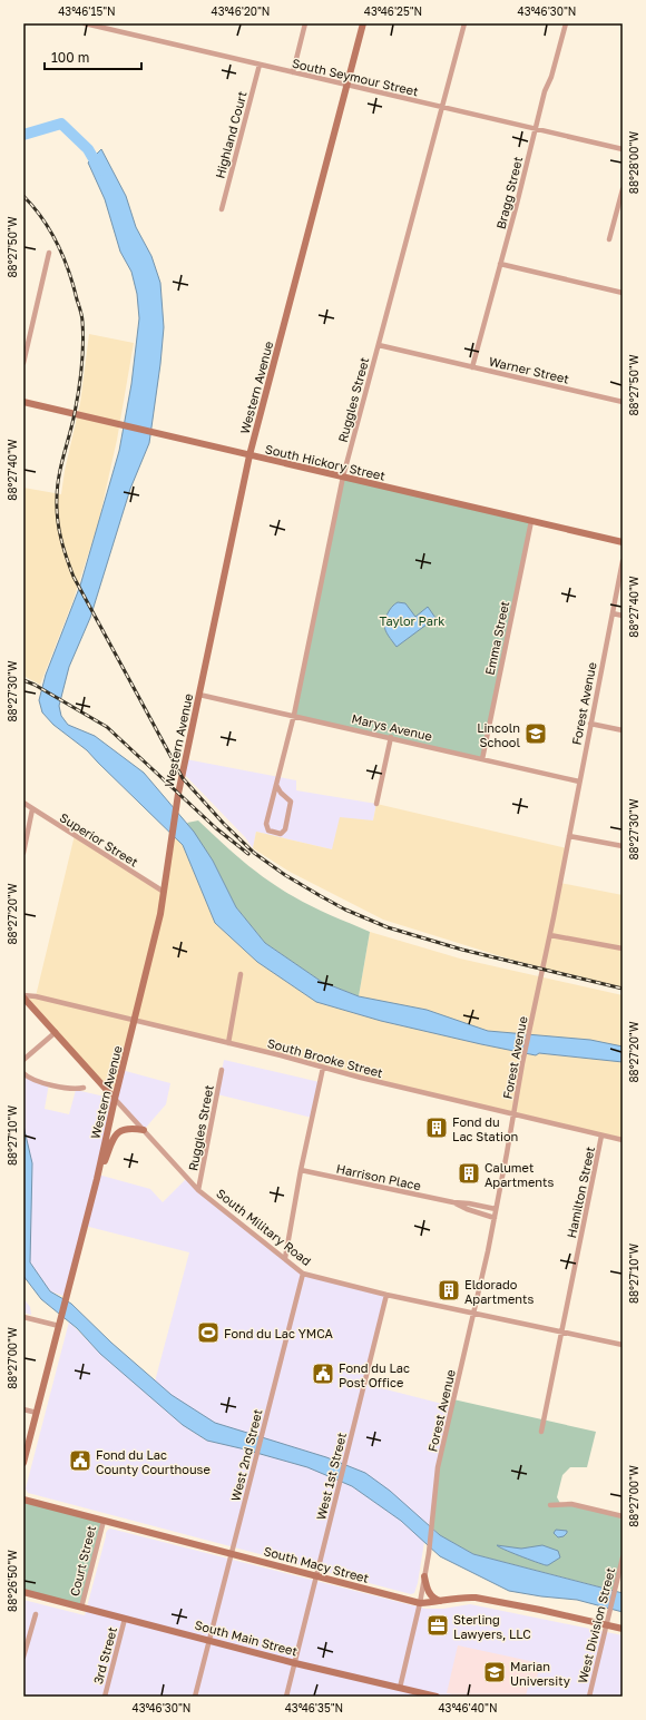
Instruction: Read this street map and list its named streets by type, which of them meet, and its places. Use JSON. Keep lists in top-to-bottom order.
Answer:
{
  "streets": {
    "street": [
      "South Seymour Street",
      "Highland Court",
      "Bragg Street",
      "Warner Street",
      "Western Avenue",
      "Ruggles Street",
      "South Hickory Street",
      "Emma Street",
      "Forest Avenue",
      "Marys Avenue",
      "Superior Street",
      "South Brooke Street",
      "Harrison Place",
      "Hamilton Street",
      "South Military Road",
      "West 2nd Street",
      "West 1st Street",
      "Court Street",
      "South Macy Street",
      "West Division Street",
      "South Main Street",
      "3rd Street"
    ]
  },
  "crossings": [
    ["South Seymour Street", "Highland Court"],
    ["South Seymour Street", "Bragg Street"],
    ["South Seymour Street", "Western Avenue"],
    ["South Seymour Street", "Ruggles Street"],
    ["Bragg Street", "Warner Street"],
    ["Warner Street", "Ruggles Street"],
    ["Western Avenue", "South Hickory Street"],
    ["Western Avenue", "Marys Avenue"],
    ["Western Avenue", "Superior Street"],
    ["Western Avenue", "South Brooke Street"],
    ["Western Avenue", "South Military Road"],
    ["Ruggles Street", "South Hickory Street"],
    ["Ruggles Street", "Marys Avenue"],
    ["Ruggles Street", "South Military Road"],
    ["South Hickory Street", "Emma Street"],
    ["Emma Street", "Marys Avenue"],
    ["Forest Avenue", "Marys Avenue"],
    ["Forest Avenue", "South Brooke Street"],
    ["Forest Avenue", "Harrison Place"],
    ["Forest Avenue", "South Military Road"],
    ["Forest Avenue", "South Macy Street"],
    ["Forest Avenue", "South Main Street"],
    ["South Brooke Street", "Hamilton Street"],
    ["South Brooke Street", "South Military Road"],
    ["Hamilton Street", "South Military Road"],
    ["South Military Road", "West 2nd Street"],
    ["South Military Road", "West 1st Street"],
    ["West 2nd Street", "South Macy Street"],
    ["West 2nd Street", "South Main Street"],
    ["West 1st Street", "South Macy Street"],
    ["West 1st Street", "South Main Street"],
    ["Court Street", "South Macy Street"],
    ["Court Street", "South Main Street"],
    ["South Macy Street", "West Division Street"],
    ["South Main Street", "3rd Street"]
  ],
  "parks": ["Taylor Park"],
  "places": {
    "school or university": ["Lincoln School", "Marian University"],
    "building": ["Fond du Lac Station", "Calumet Apartments", "Eldorado Apartments"],
    "sports": ["Fond du Lac YMCA"],
    "public building": ["Fond du Lac Post Office", "Fond du Lac County Courthouse"],
    "office": ["Sterling Lawyers, LLC"]
  },
  "scale_bar": "100 m",
  "coordinates": [
    "43°46'15\"N",
    "43°46'20\"N",
    "43°46'25\"N",
    "43°46'30\"N",
    "88°28'00\"W",
    "88°27'50\"W",
    "88°27'40\"W",
    "88°27'30\"W",
    "88°27'20\"W",
    "88°27'10\"W",
    "88°27'00\"W",
    "88°26'50\"W",
    "43°46'35\"N",
    "43°46'40\"N"
  ]
}
